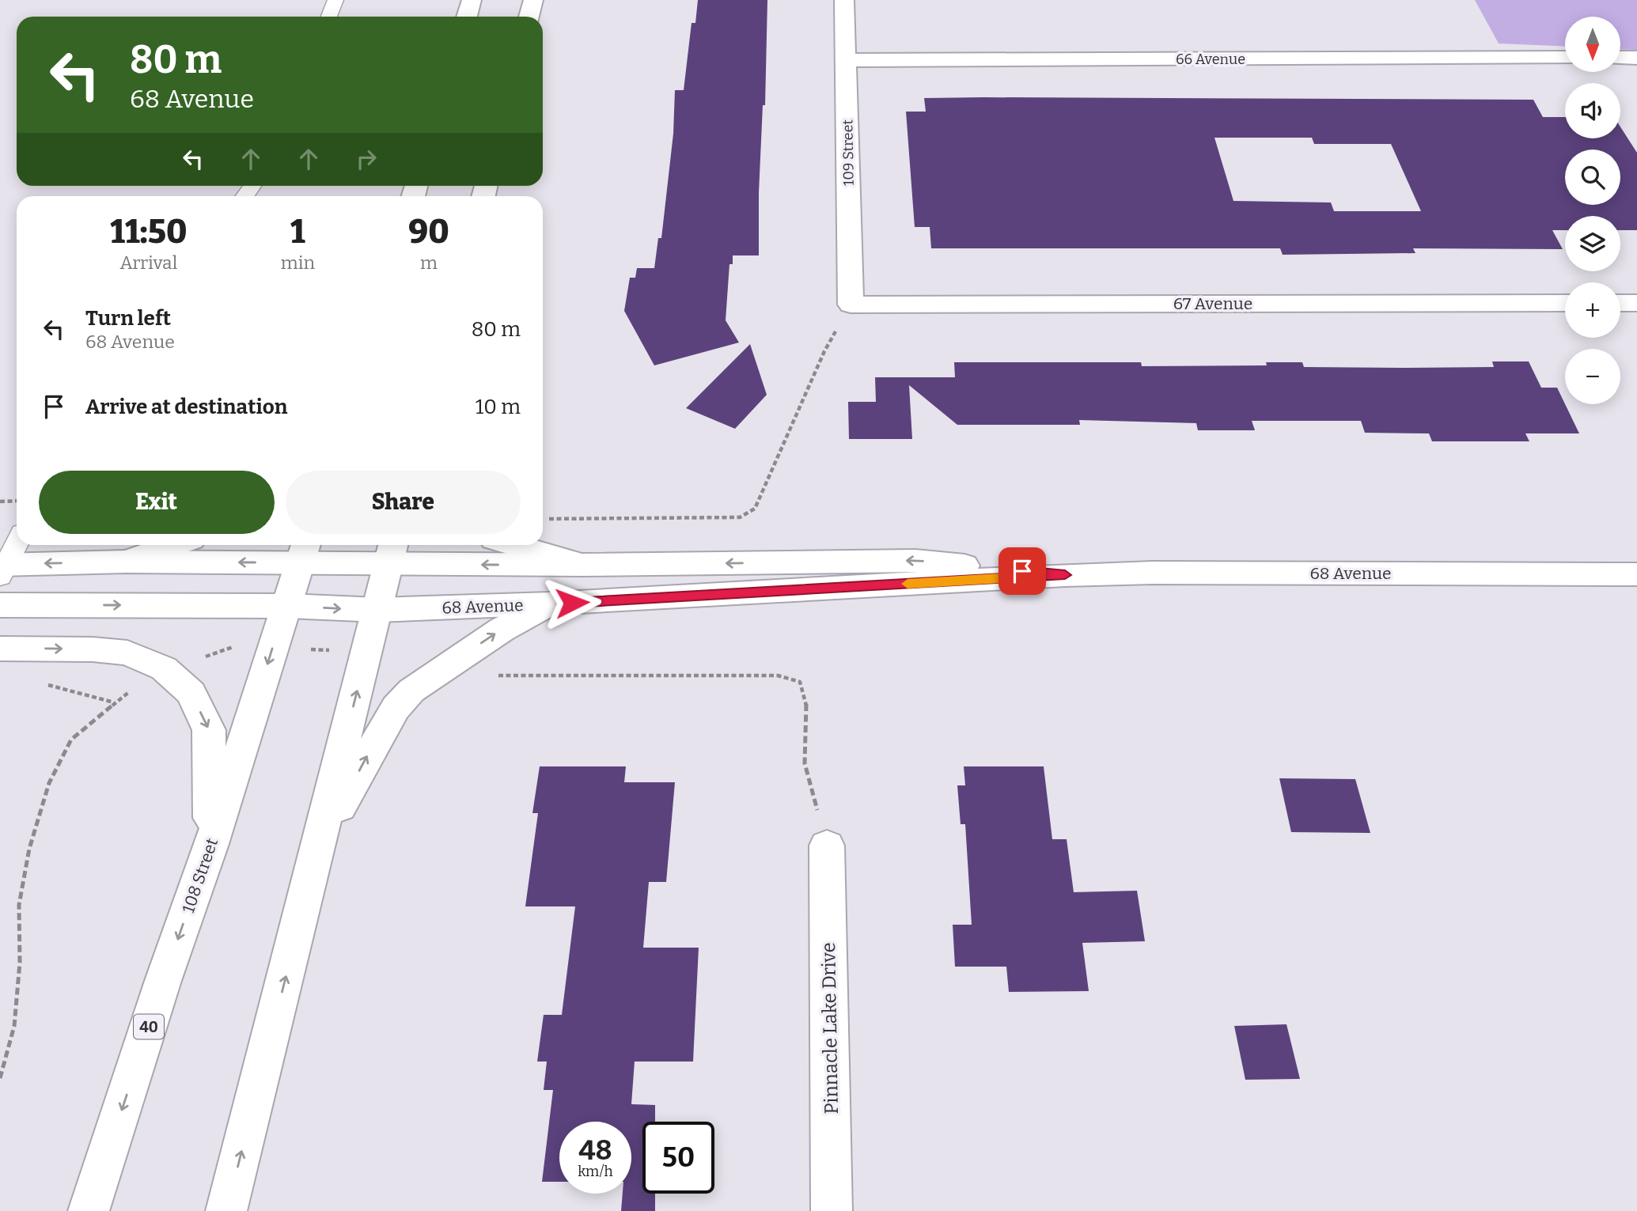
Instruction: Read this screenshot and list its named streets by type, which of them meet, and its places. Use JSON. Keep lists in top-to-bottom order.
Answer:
{
  "streets": {
    "main road": [
      "66 Avenue",
      "109 Street",
      "67 Avenue",
      "68 Avenue",
      "108 Street",
      "40",
      "Pinnacle Lake Drive"
    ]
  },
  "crossings": [
    ["66 Avenue", "109 Street"],
    ["109 Street", "67 Avenue"],
    ["68 Avenue", "108 Street"]
  ],
  "north": "bottom",
  "page": {
    "map_buttons": ["+", "−"],
    "turn": ["80 m", "68 Avenue"],
    "eta": [
      "11:50",
      "Arrival",
      "1",
      "min",
      "90",
      "m"
    ],
    "list": [
      {
        "name": "Turn left",
        "note": "68 Avenue",
        "value": "80 m"
      },
      {
        "name": "Arrive at destination",
        "value": "10 m"
      }
    ],
    "buttons": ["Exit", "Share"],
    "speed": "48 km/h",
    "limit": "50"
  }
}
